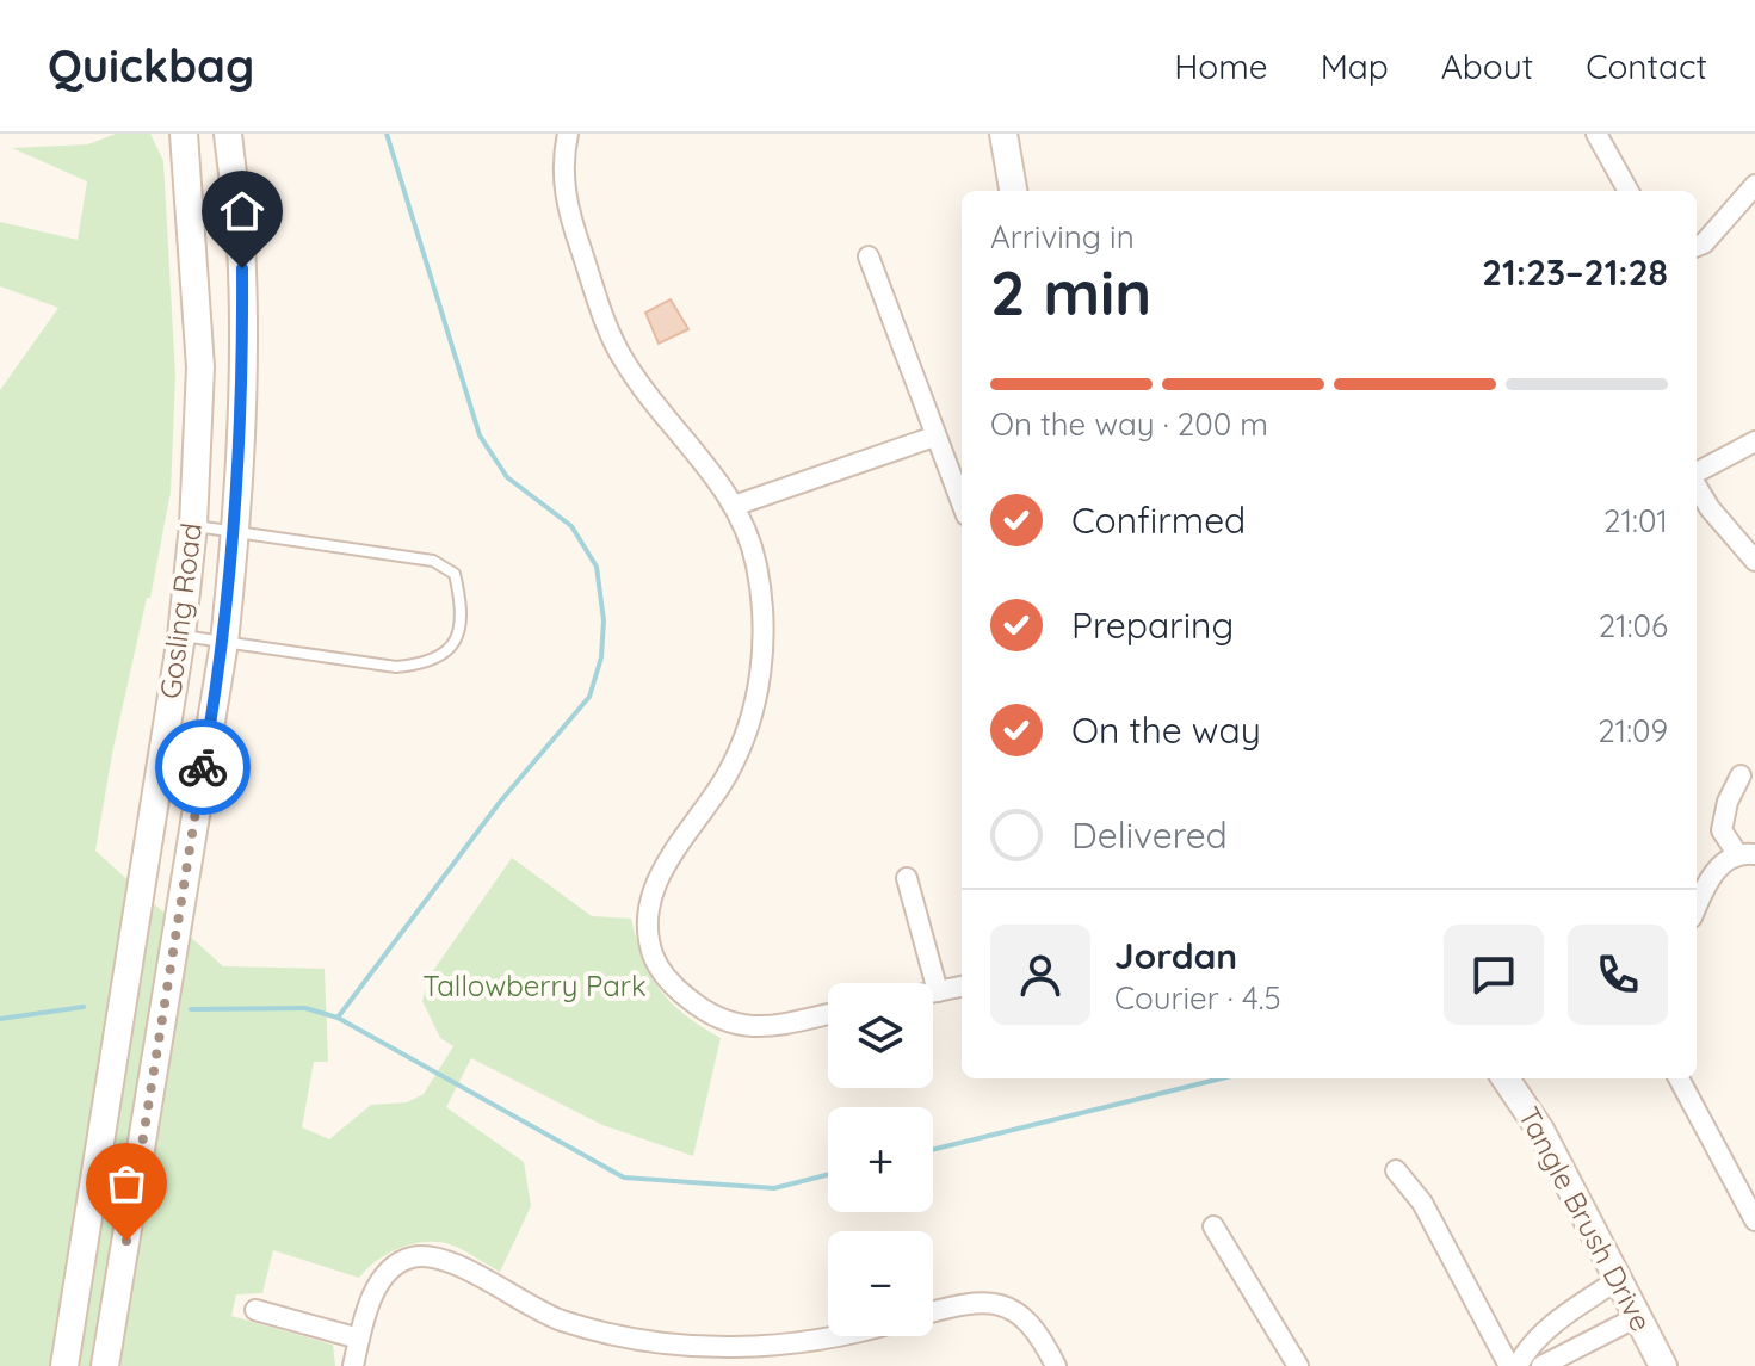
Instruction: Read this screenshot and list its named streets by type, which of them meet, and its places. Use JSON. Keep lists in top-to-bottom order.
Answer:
{
  "streets": {
    "main road": ["Gosling Road", "Tangle Brush Drive"]
  },
  "parks": ["Tallowberry Park"],
  "page": {
    "header": "Quickbag",
    "nav": [
      "Home",
      "Map",
      "About",
      "Contact"
    ],
    "heading": ["2 min", "Arriving in", "21:23–21:28"],
    "panel": ["Jordan", "Courier · 4.5"],
    "bar": "On the way · 200 m",
    "list": [
      ["Confirmed", "21:01"],
      ["Preparing", "21:06"],
      ["On the way", "21:09"],
      "Delivered"
    ],
    "map_buttons": ["+", "−"]
  }
}
